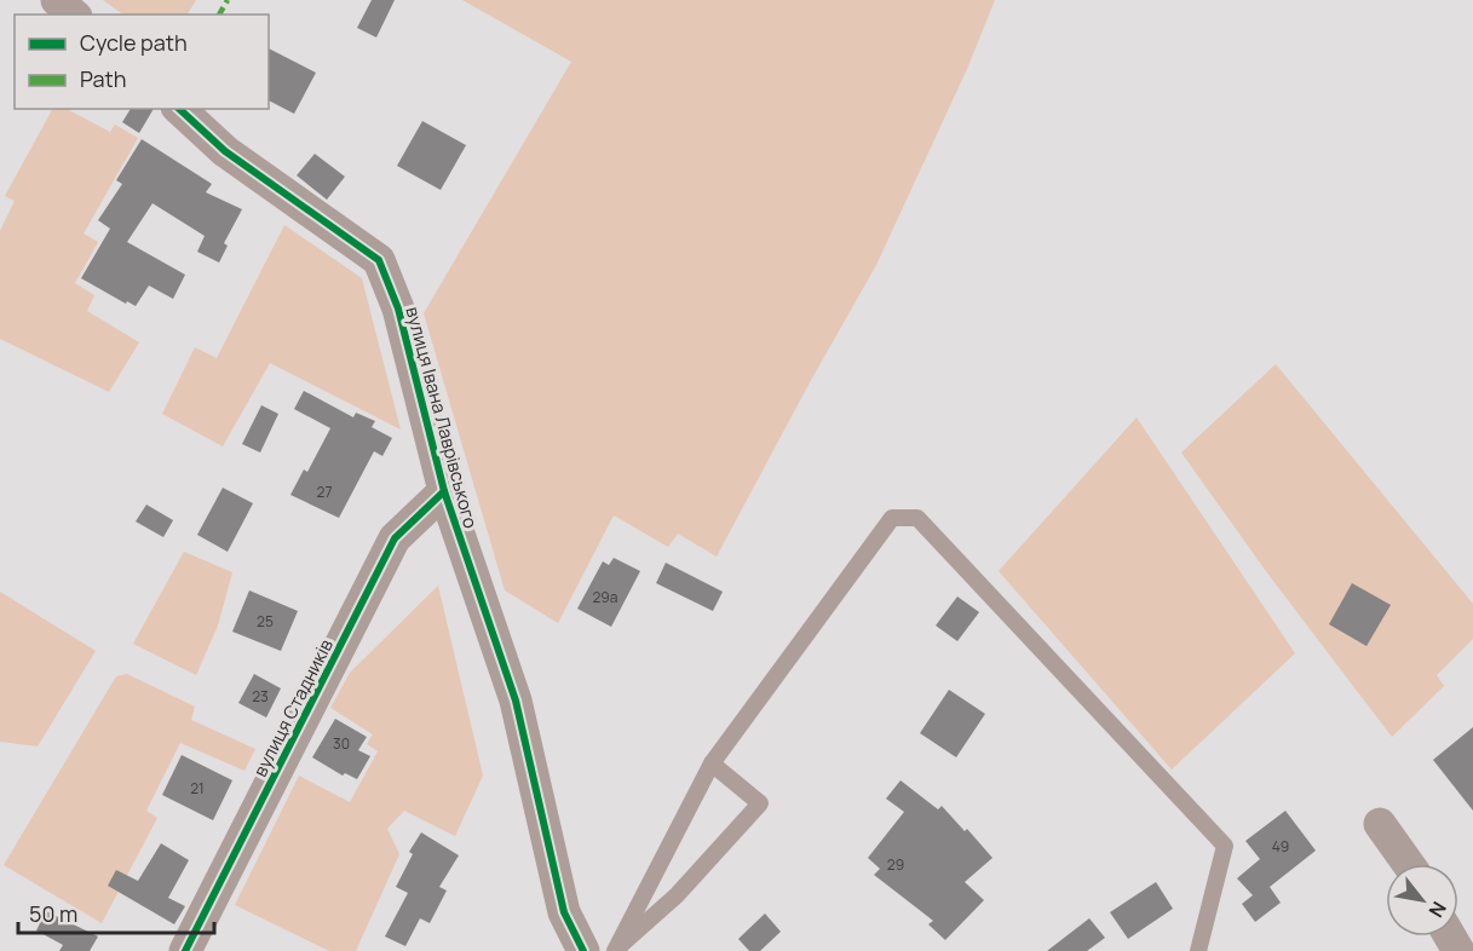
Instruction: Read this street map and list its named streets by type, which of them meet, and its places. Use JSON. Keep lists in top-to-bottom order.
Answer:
{
  "streets": {
    "street": ["вулиця Івана Лаврівського", "вулиця Стадників"]
  },
  "crossings": [
    ["вулиця Івана Лаврівського", "вулиця Стадників"]
  ],
  "house_numbers": [
    "27",
    "29а",
    "25",
    "23",
    "30",
    "21",
    "49",
    "29"
  ],
  "legend": ["Cycle path", "Path"],
  "scale_bar": "50 m",
  "north": "bottom right"
}
